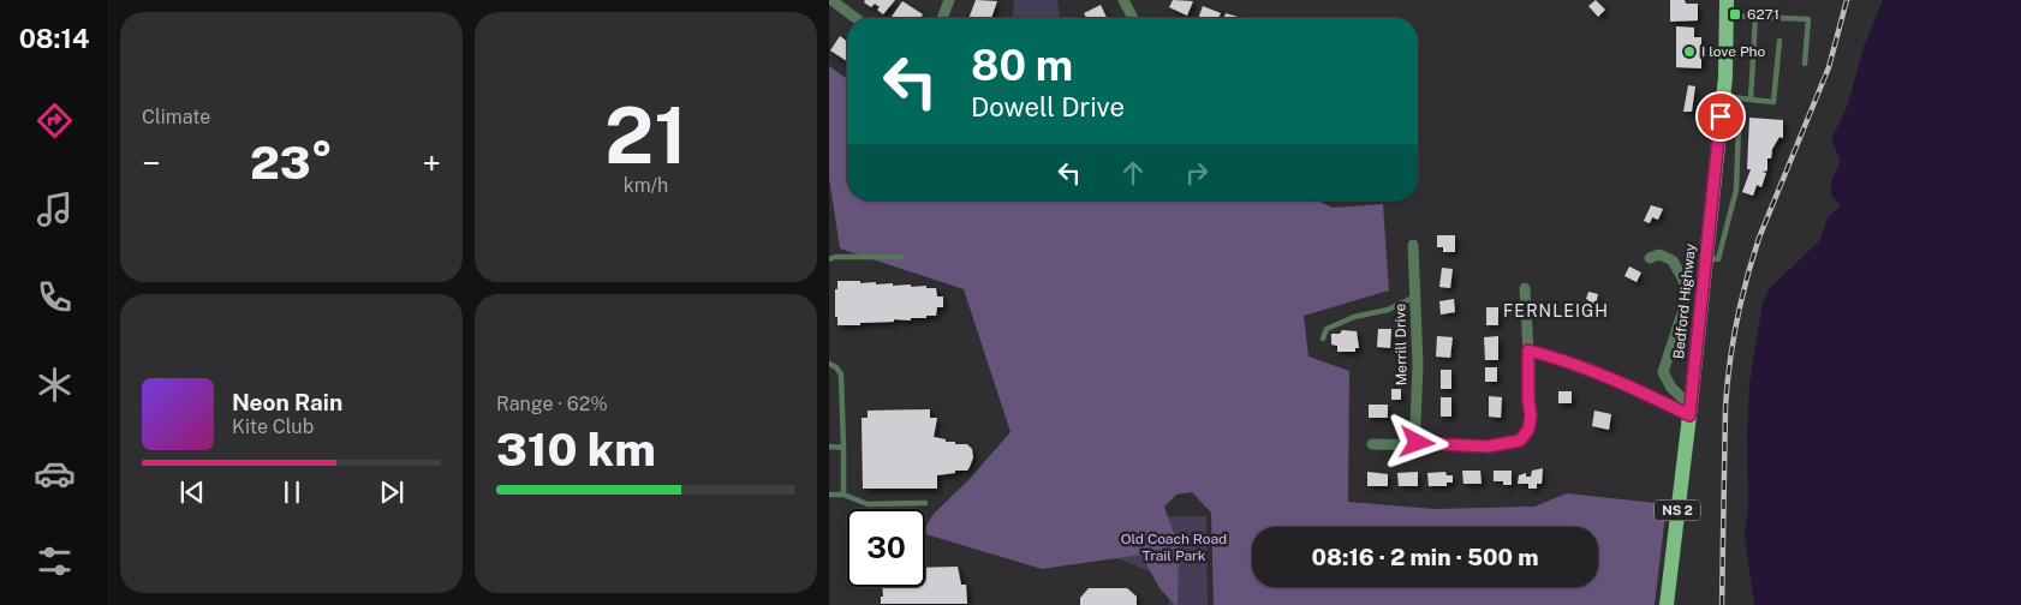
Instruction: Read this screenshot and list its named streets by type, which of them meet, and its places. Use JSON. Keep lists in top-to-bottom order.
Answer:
{
  "streets": {
    "main road": ["Bedford Highway", "NS 2"],
    "street": ["Merrill Drive"]
  },
  "districts": ["FERNLEIGH"],
  "parks": ["Old Coach Road Trail Park"],
  "places": {
    "transit": ["6271"],
    "other": ["I love Pho"]
  },
  "page": {
    "tabs": "08:14",
    "tile": [
      "Climate",
      ["21", "km/h"],
      ["Range · 62%", "310 km"]
    ],
    "turn": ["80 m", "Dowell Drive"],
    "heat": ["−", "23°", "+"],
    "song": ["Neon Rain", "Kite Club"],
    "limit": "30",
    "trip": "08:16 · 2 min · 500 m"
  }
}
